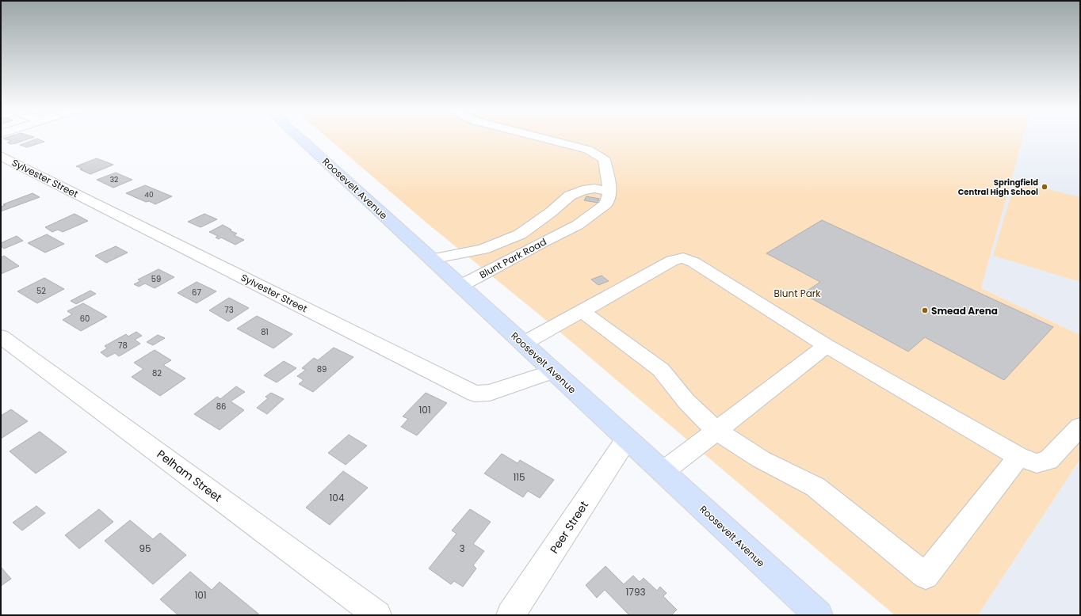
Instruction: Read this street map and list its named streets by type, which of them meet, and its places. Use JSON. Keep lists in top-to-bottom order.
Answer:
{
  "streets": {
    "main road": ["Roosevelt Avenue"],
    "street": [
      "Sylvester Street",
      "Blunt Park Road",
      "Pelham Street",
      "Peer Street"
    ]
  },
  "crossings": [
    ["Sylvester Street", "Roosevelt Avenue"],
    ["Roosevelt Avenue", "Blunt Park Road"],
    ["Roosevelt Avenue", "Peer Street"]
  ],
  "parks": ["Blunt Park"],
  "places": ["Springfield Central High School", "Smead Arena"],
  "house_numbers": [
    "32",
    "40",
    "59",
    "52",
    "67",
    "73",
    "60",
    "81",
    "78",
    "89",
    "82",
    "86",
    "101",
    "115",
    "104",
    "95",
    "3",
    "1793",
    "101"
  ]
}
